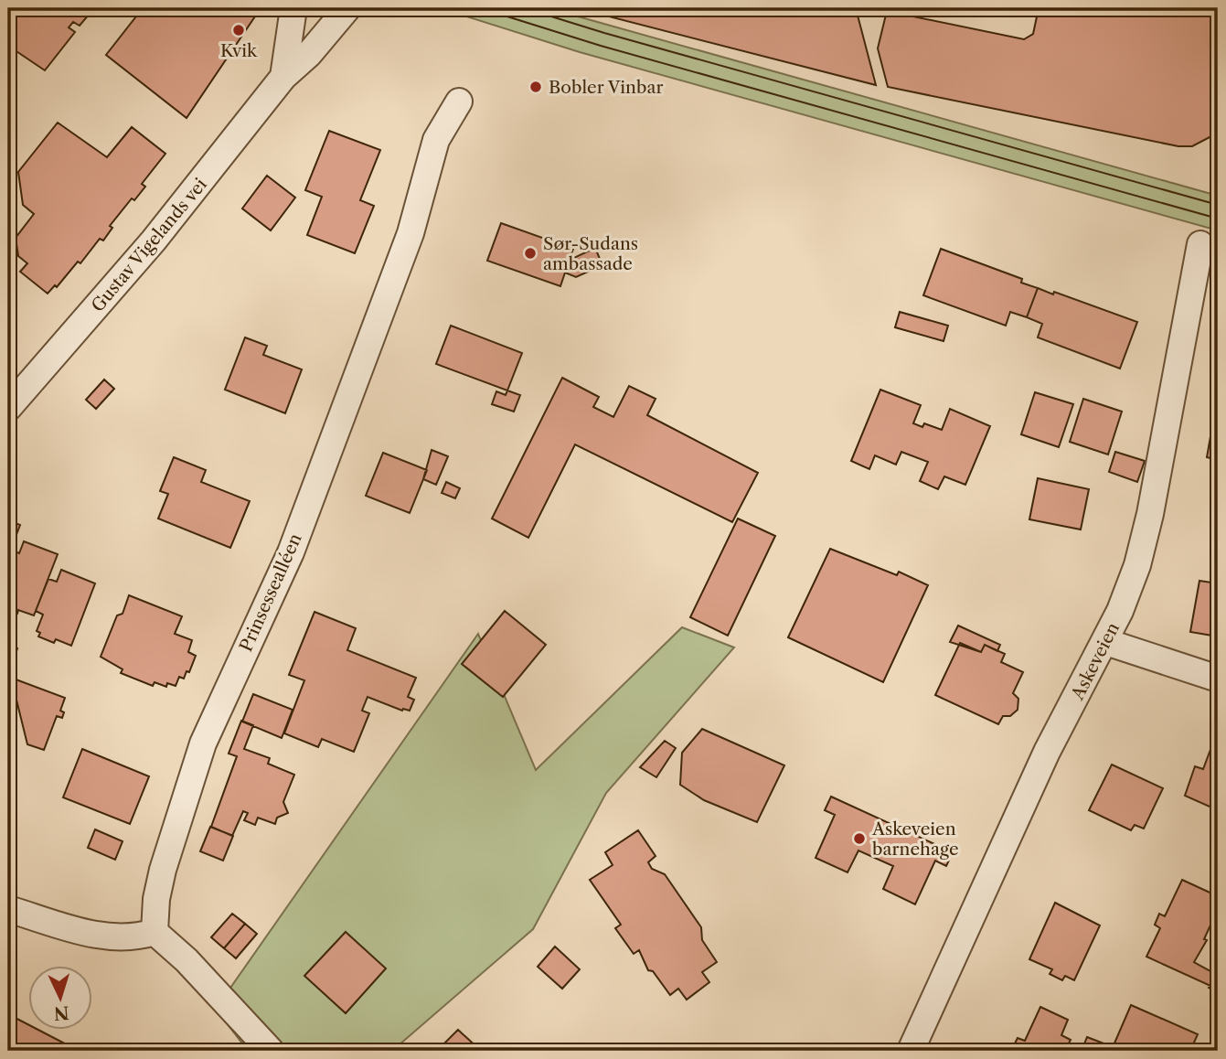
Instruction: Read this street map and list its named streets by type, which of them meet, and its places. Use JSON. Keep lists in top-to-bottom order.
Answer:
{
  "streets": {
    "street": ["Gustav Vigelands vei", "Prinsessealléen", "Askeveien"]
  },
  "places": [
    "Kvik",
    "Bobler Vinbar",
    "Sør-Sudans ambassade",
    "Askeveien barnehage"
  ],
  "north": "bottom"
}
